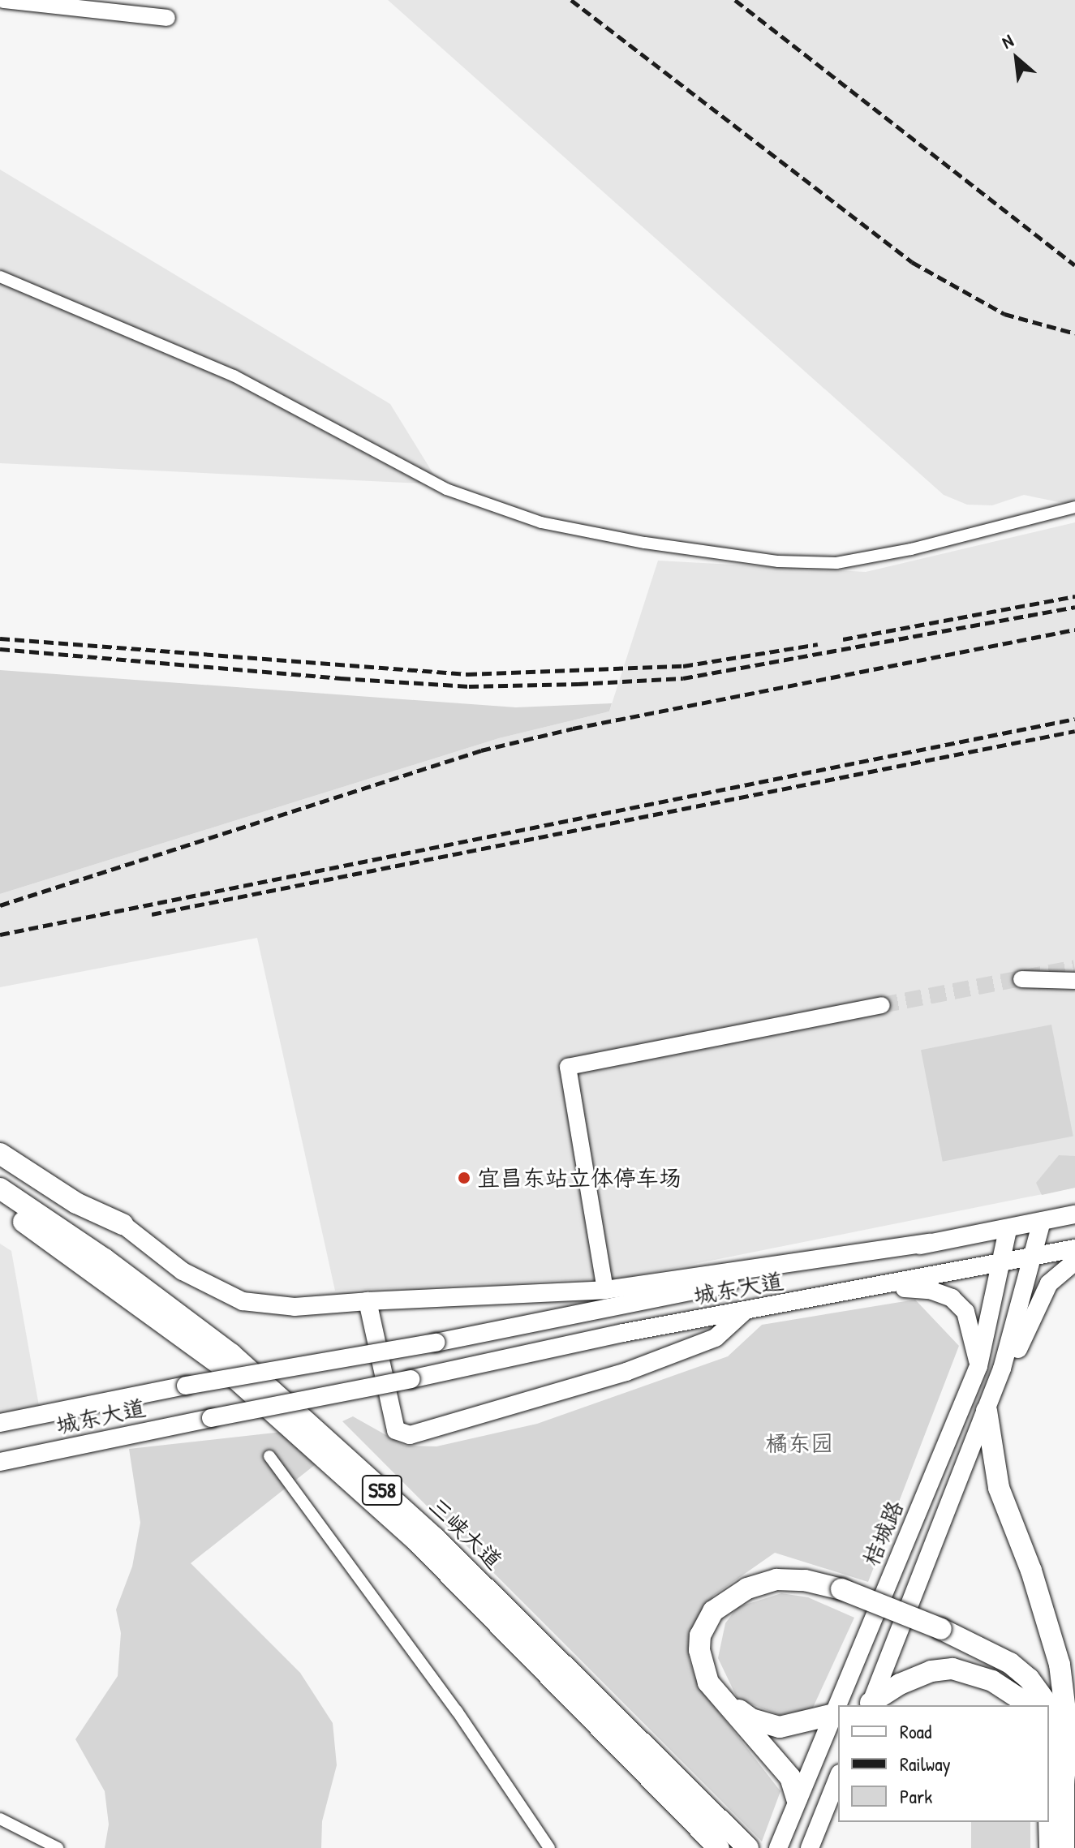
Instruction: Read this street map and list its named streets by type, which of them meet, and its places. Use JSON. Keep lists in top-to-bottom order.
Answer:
{
  "streets": {
    "highway": ["S58", "三峡大道"],
    "main road": ["城东大道", "桔城路"]
  },
  "crossings": [
    ["城东大道", "桔城路"]
  ],
  "parks": ["橘东园"],
  "places": ["宜昌东站立体停车场"],
  "legend": ["Road", "Railway", "Park"],
  "north": "top left"
}
